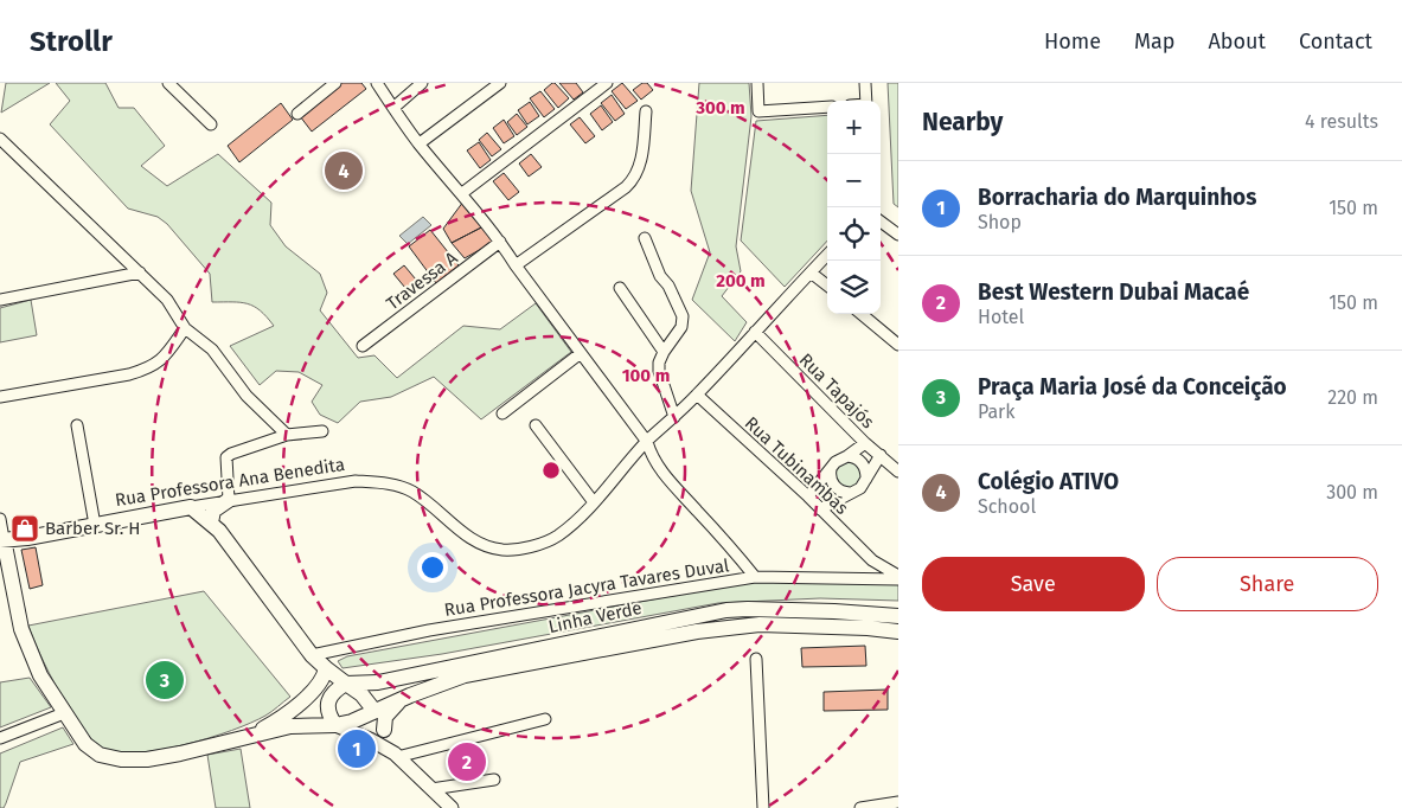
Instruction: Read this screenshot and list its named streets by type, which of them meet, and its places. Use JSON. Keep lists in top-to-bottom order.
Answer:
{
  "streets": {
    "highway": ["Rua Professora Ana Benedita", "Linha Verde"],
    "street": [
      "Travessa A",
      "Rua Tapajós",
      "Rua Tubinambás",
      "Rua Professora Jacyra Tavares Duval"
    ]
  },
  "crossings": [
    ["Rua Tapajós", "Rua Professora Ana Benedita"],
    ["Rua Tubinambás", "Rua Professora Ana Benedita"],
    ["Rua Tubinambás", "Rua Professora Jacyra Tavares Duval"],
    ["Rua Professora Ana Benedita", "Linha Verde"]
  ],
  "places": {
    "shop": ["Barber Sr. H"]
  },
  "page": {
    "header": "Strollr",
    "nav": [
      "Home",
      "Map",
      "About",
      "Contact"
    ],
    "heading": ["Nearby", "4 results"],
    "map_buttons": ["+", "−"],
    "pins": [
      "4",
      "3",
      "1",
      "2"
    ],
    "list": [
      {
        "mark": "1",
        "name": "Borracharia do Marquinhos",
        "note": "Shop",
        "value": "150 m"
      },
      {
        "mark": "2",
        "name": "Best Western Dubai Macaé",
        "note": "Hotel",
        "value": "150 m"
      },
      {
        "mark": "3",
        "name": "Praça Maria José da Conceição",
        "note": "Park",
        "value": "220 m"
      },
      {
        "mark": "4",
        "name": "Colégio ATIVO",
        "note": "School",
        "value": "300 m"
      }
    ],
    "buttons": ["Save", "Share"]
  },
  "rings": ["300 m", "200 m", "100 m"]
}
